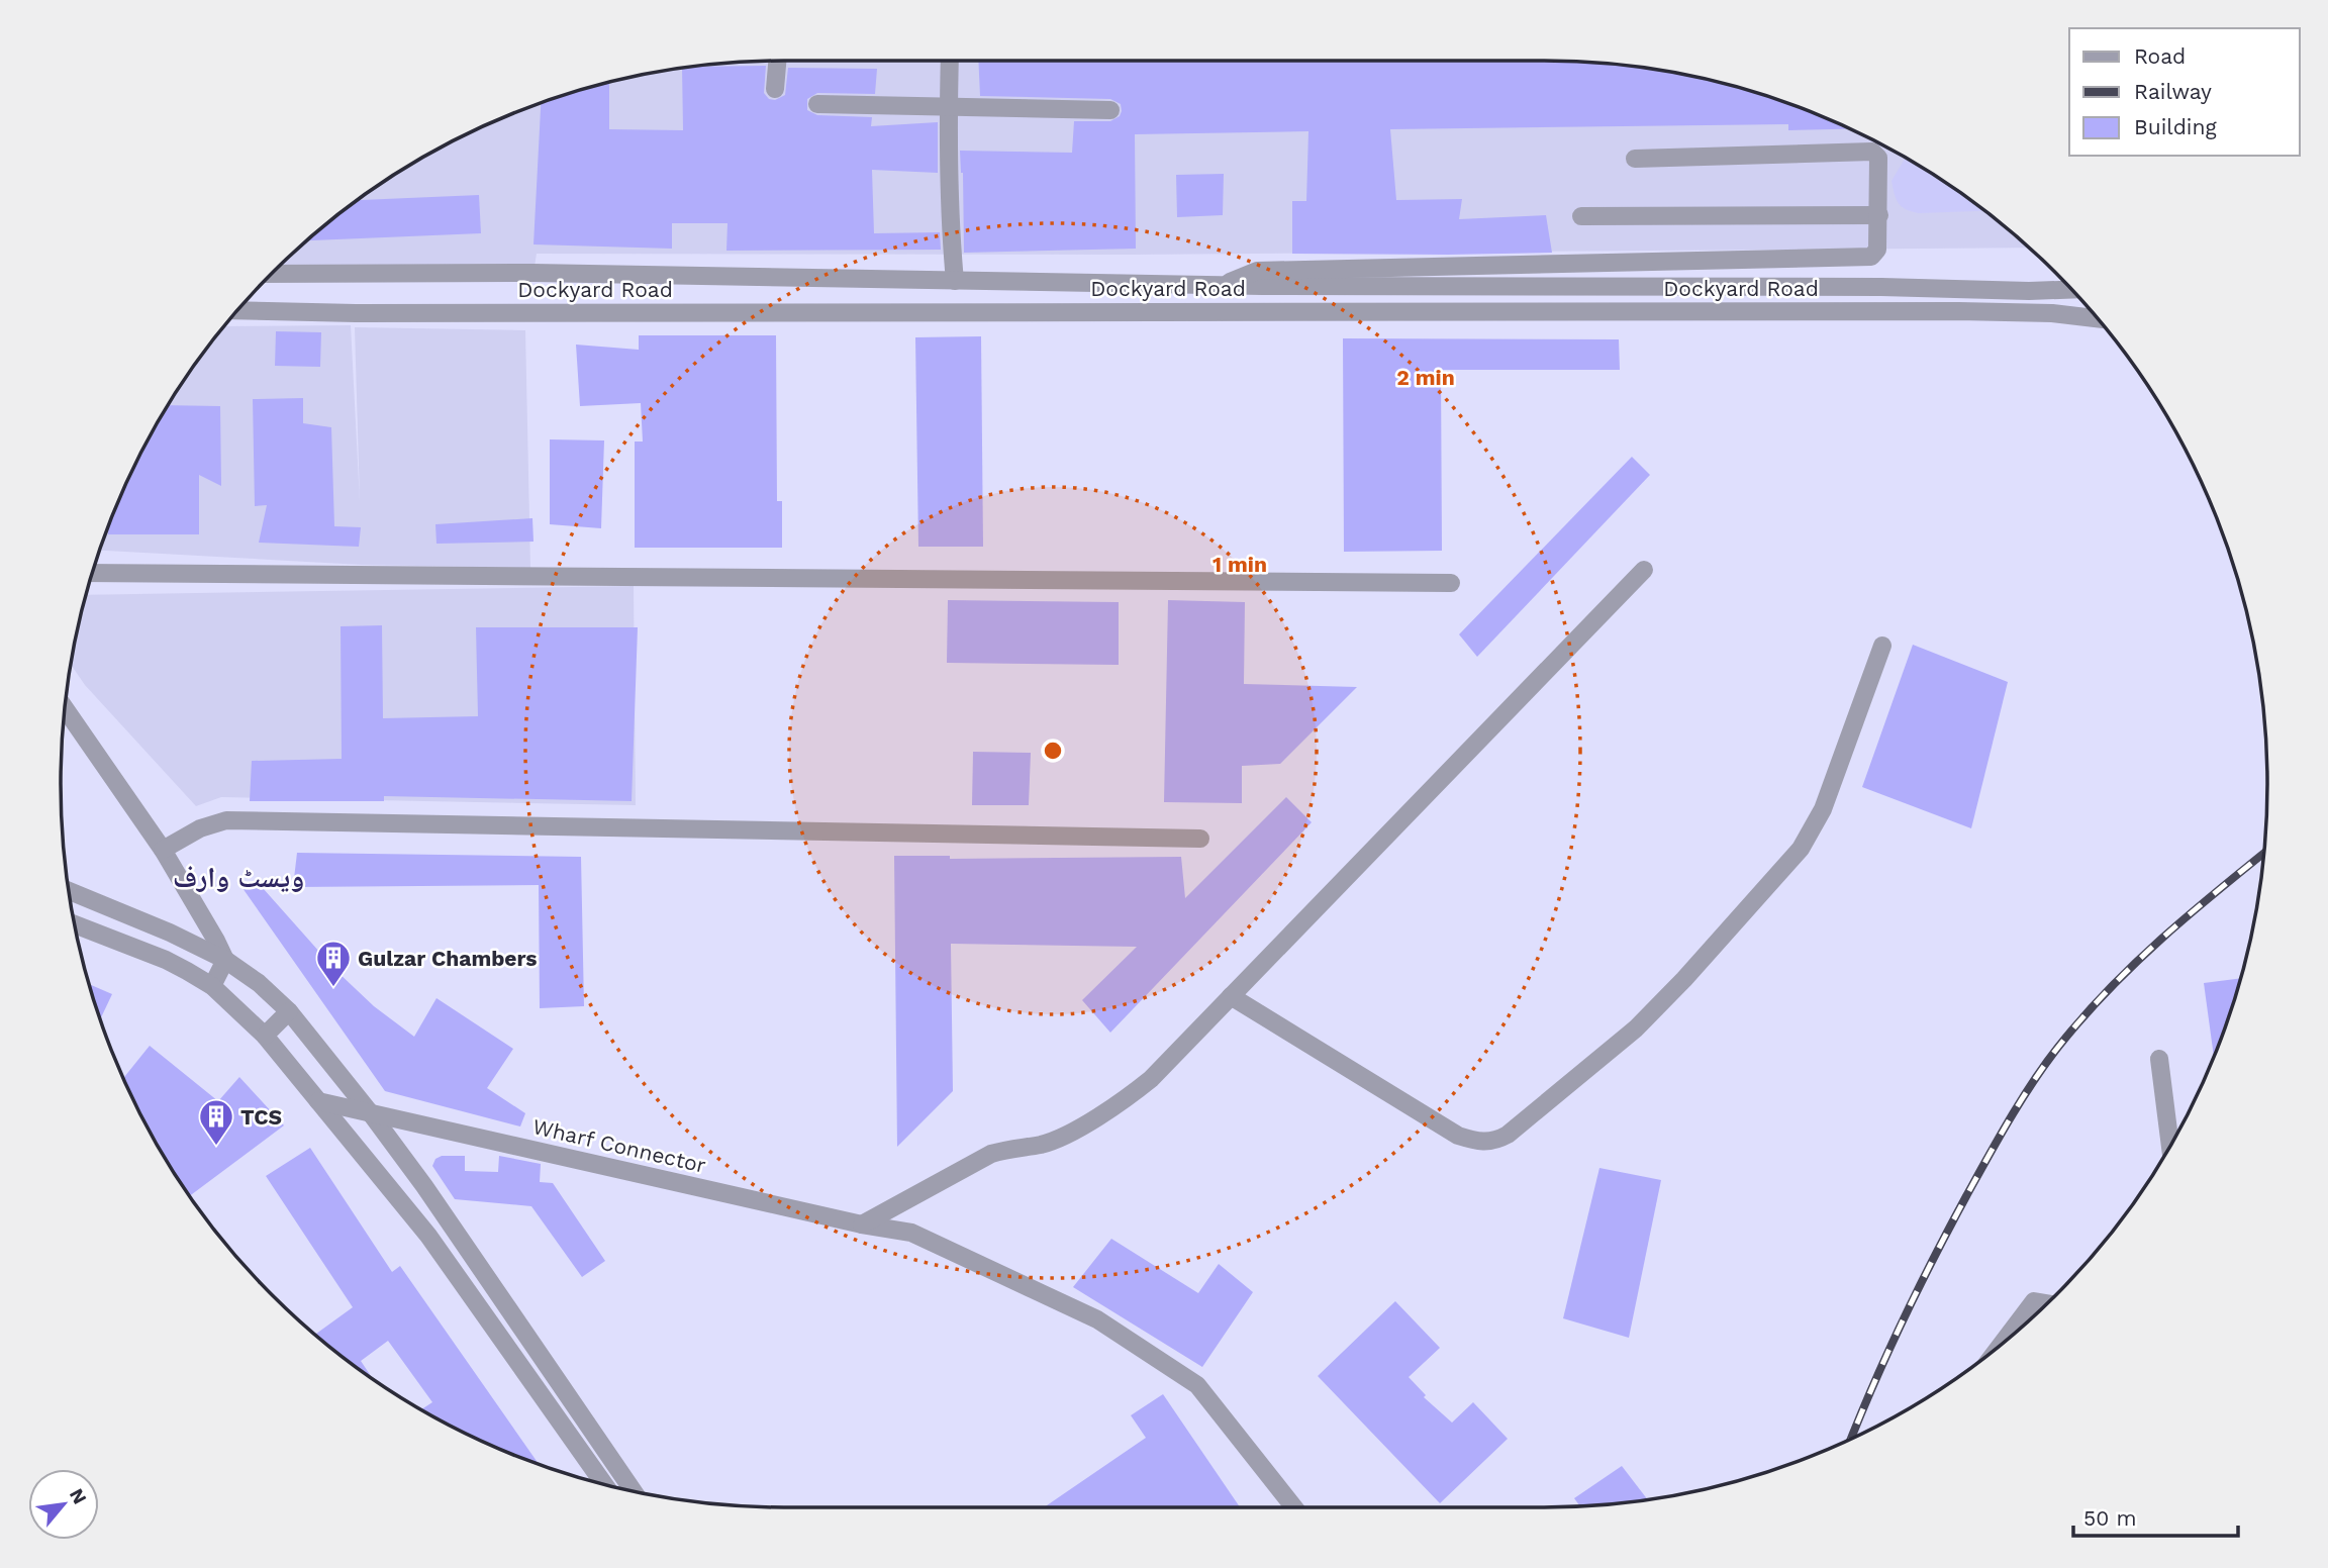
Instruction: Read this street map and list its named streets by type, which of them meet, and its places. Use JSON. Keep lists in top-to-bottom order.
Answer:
{
  "streets": {
    "street": ["Dockyard Road", "Wharf Connector"]
  },
  "districts": ["ویسٹ وارف"],
  "places": {
    "building": ["Gulzar Chambers", "TCS"]
  },
  "legend": ["Road", "Railway", "Building"],
  "scale_bar": "50 m",
  "north": "top right",
  "rings": ["2 min", "1 min"]
}
